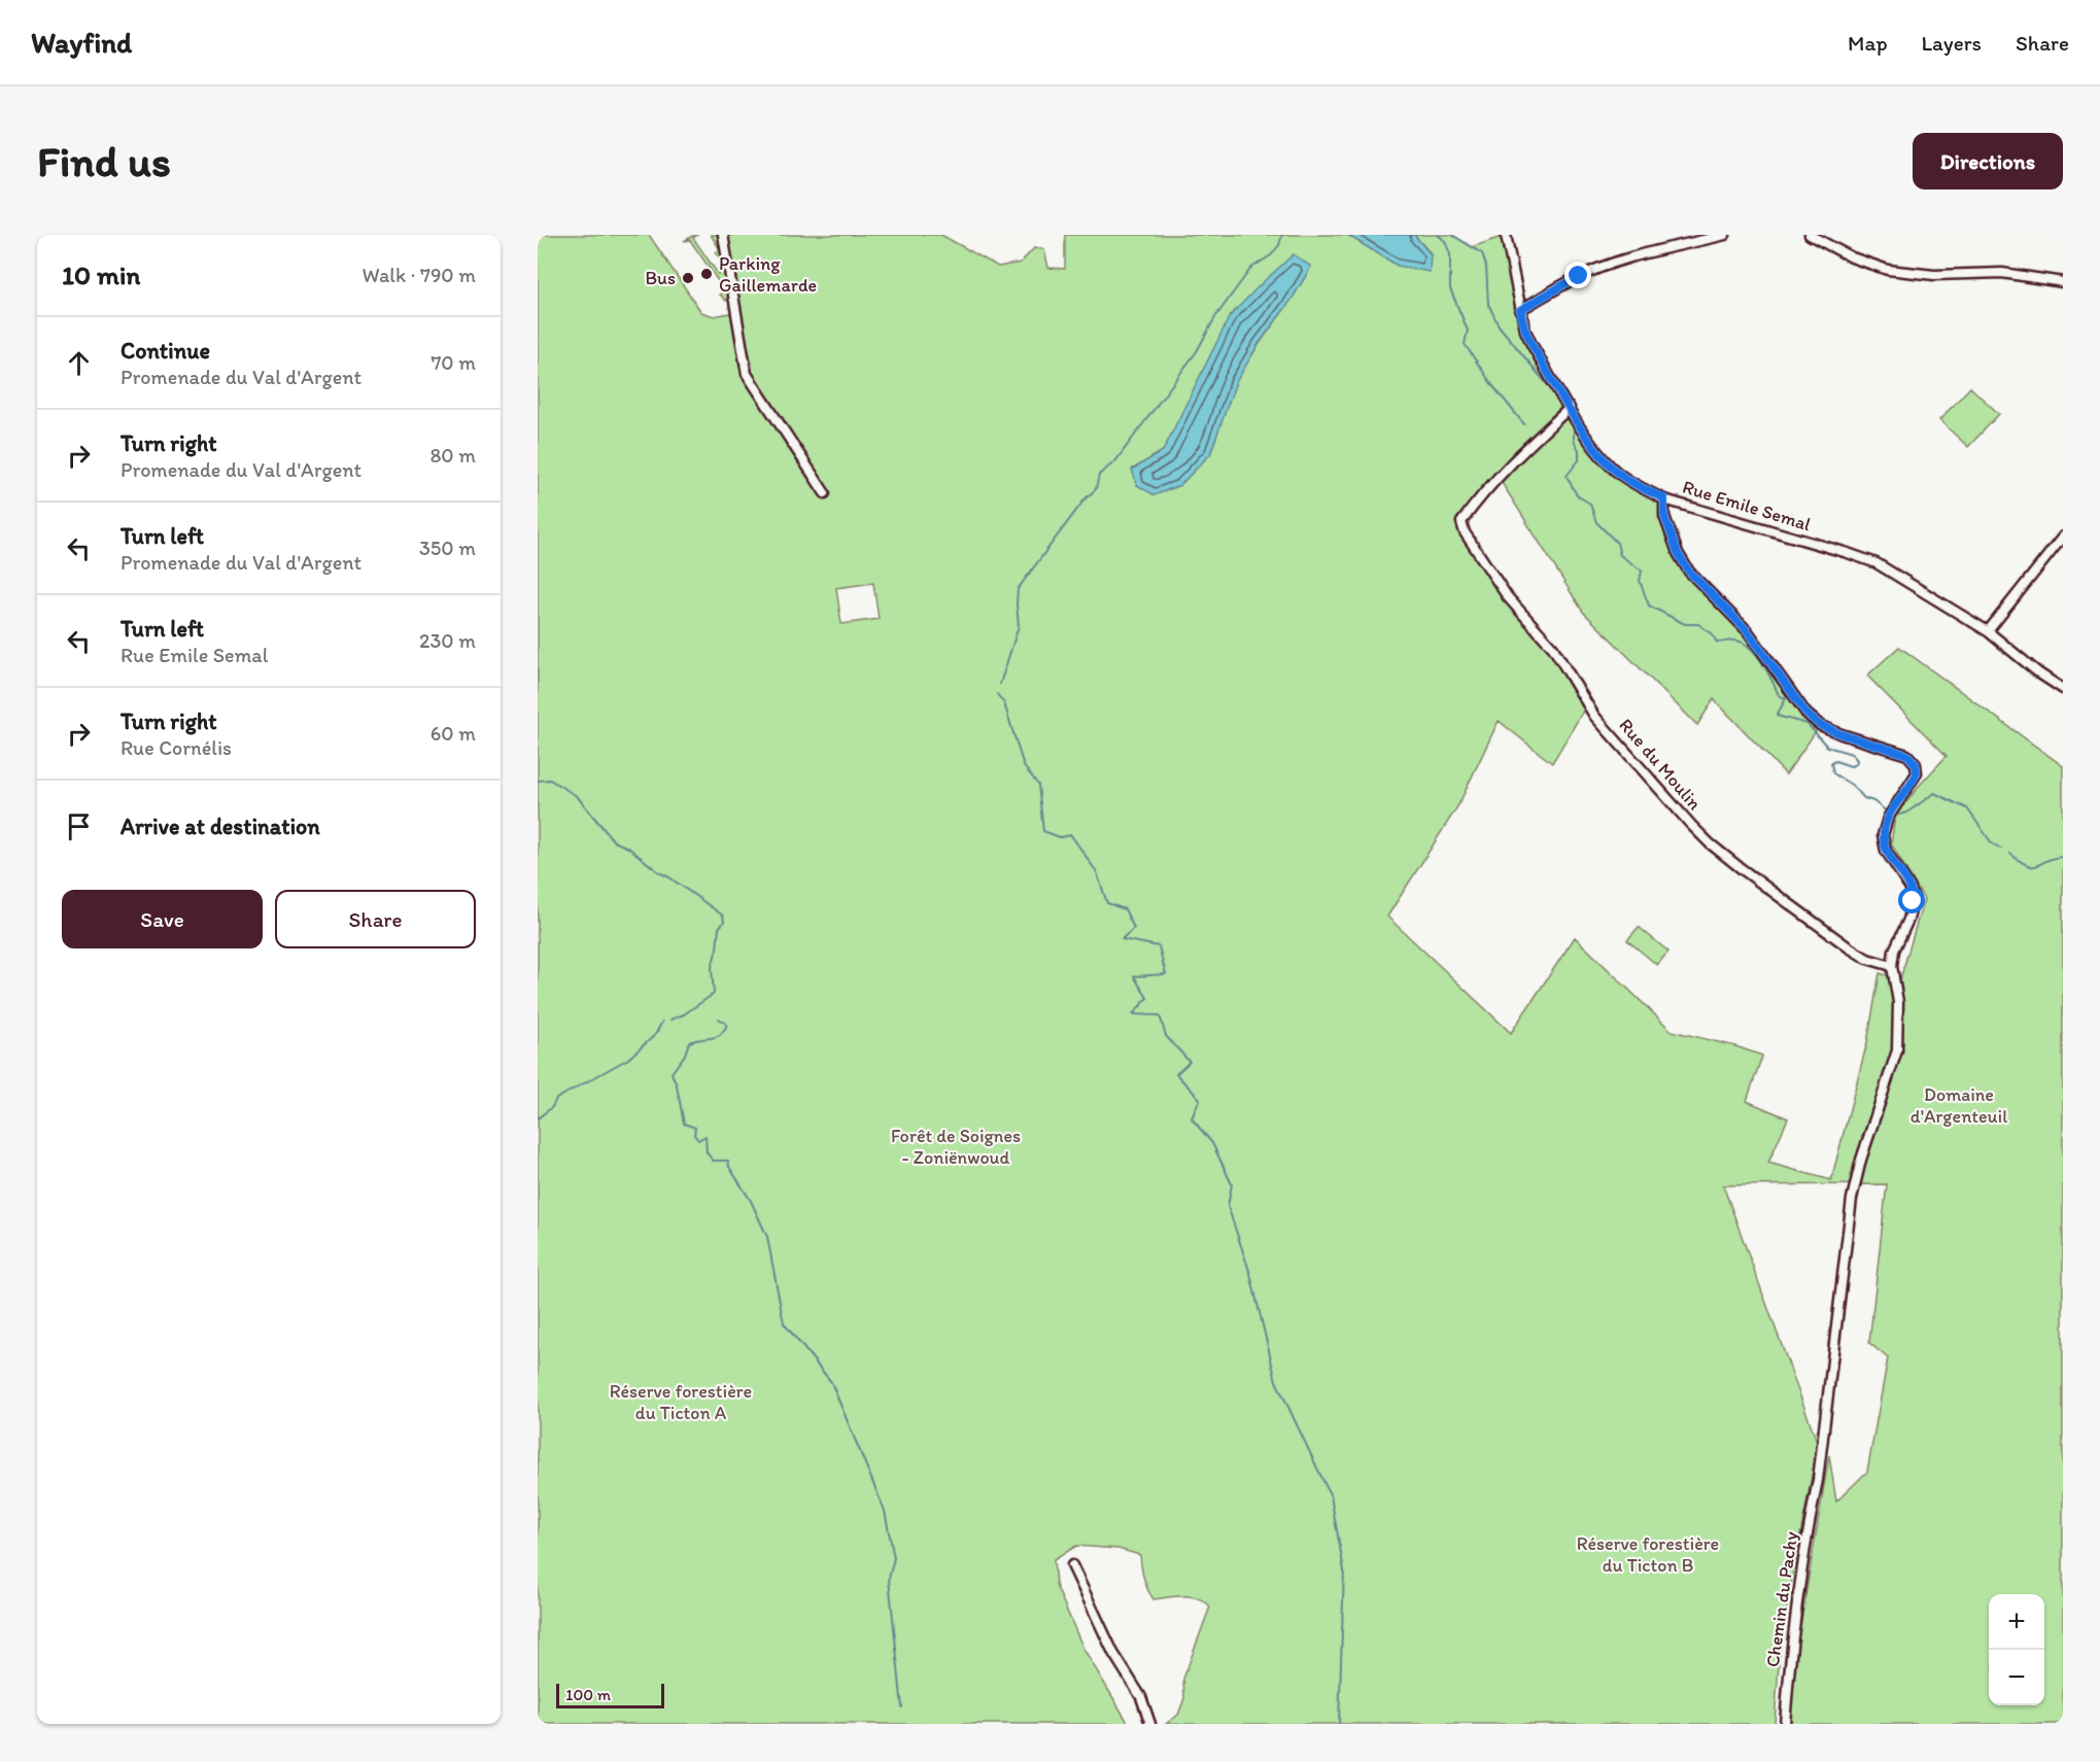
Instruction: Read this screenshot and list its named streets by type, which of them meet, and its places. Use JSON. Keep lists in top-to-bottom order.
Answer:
{
  "streets": {
    "street": ["Rue Emile Semal", "Rue du Moulin", "Chemin du Pachy"]
  },
  "crossings": [
    ["Rue Emile Semal", "Rue du Moulin"],
    ["Rue du Moulin", "Chemin du Pachy"]
  ],
  "parks": [
    "Domaine d'Argenteuil",
    "Forêt de Soignes - Zoniënwoud",
    "Réserve forestière du Ticton A",
    "Réserve forestière du Ticton B"
  ],
  "places": ["Parking Gaillemarde", "Bus"],
  "scale_bar": "100 m",
  "page": {
    "header": "Wayfind",
    "nav": ["Map", "Layers", "Share"],
    "buttons": [
      "Directions",
      ["Save", "Share"]
    ],
    "title": "Find us",
    "heading": ["10 min", "Walk · 790 m"],
    "list": [
      ["Continue", "Promenade du Val d'Argent", "70 m"],
      ["Turn right", "Promenade du Val d'Argent", "80 m"],
      ["Turn left", "Promenade du Val d'Argent", "350 m"],
      ["Turn left", "Rue Emile Semal", "230 m"],
      ["Turn right", "Rue Cornélis", "60 m"],
      "Arrive at destination"
    ],
    "map_buttons": ["+", "−"],
    "scale": "100 m"
  }
}
